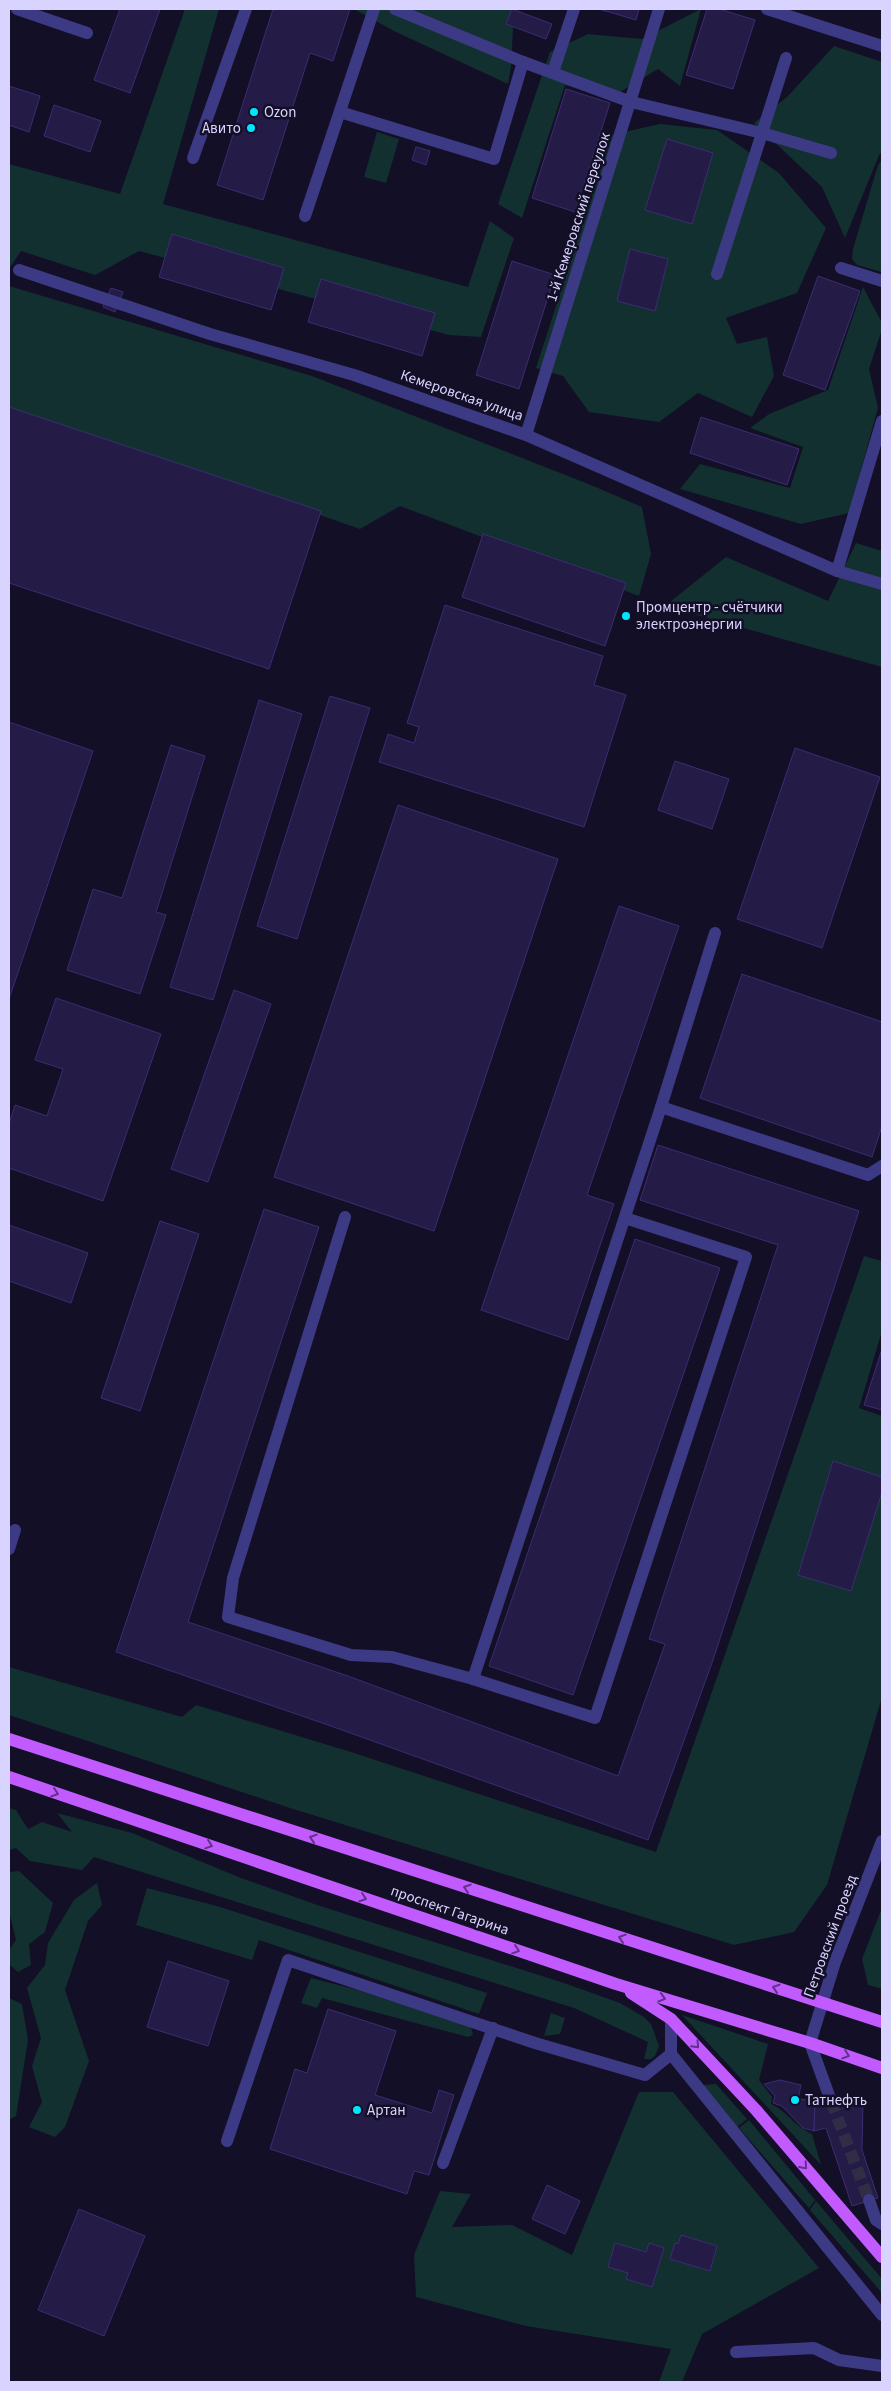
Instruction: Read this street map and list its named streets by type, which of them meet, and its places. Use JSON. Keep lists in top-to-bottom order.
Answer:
{
  "streets": {
    "main road": ["проспект Гагарина"],
    "street": ["1-й Кемеровский переулок", "Кемеровская улица", "Петровский проезд"]
  },
  "crossings": [
    ["1-й Кемеровский переулок", "Кемеровская улица"],
    ["проспект Гагарина", "Петровский проезд"]
  ],
  "places": [
    "Ozon",
    "Авито",
    "Промцентр - счётчики электроэнергии",
    "Татнефть",
    "Артан"
  ]
}
